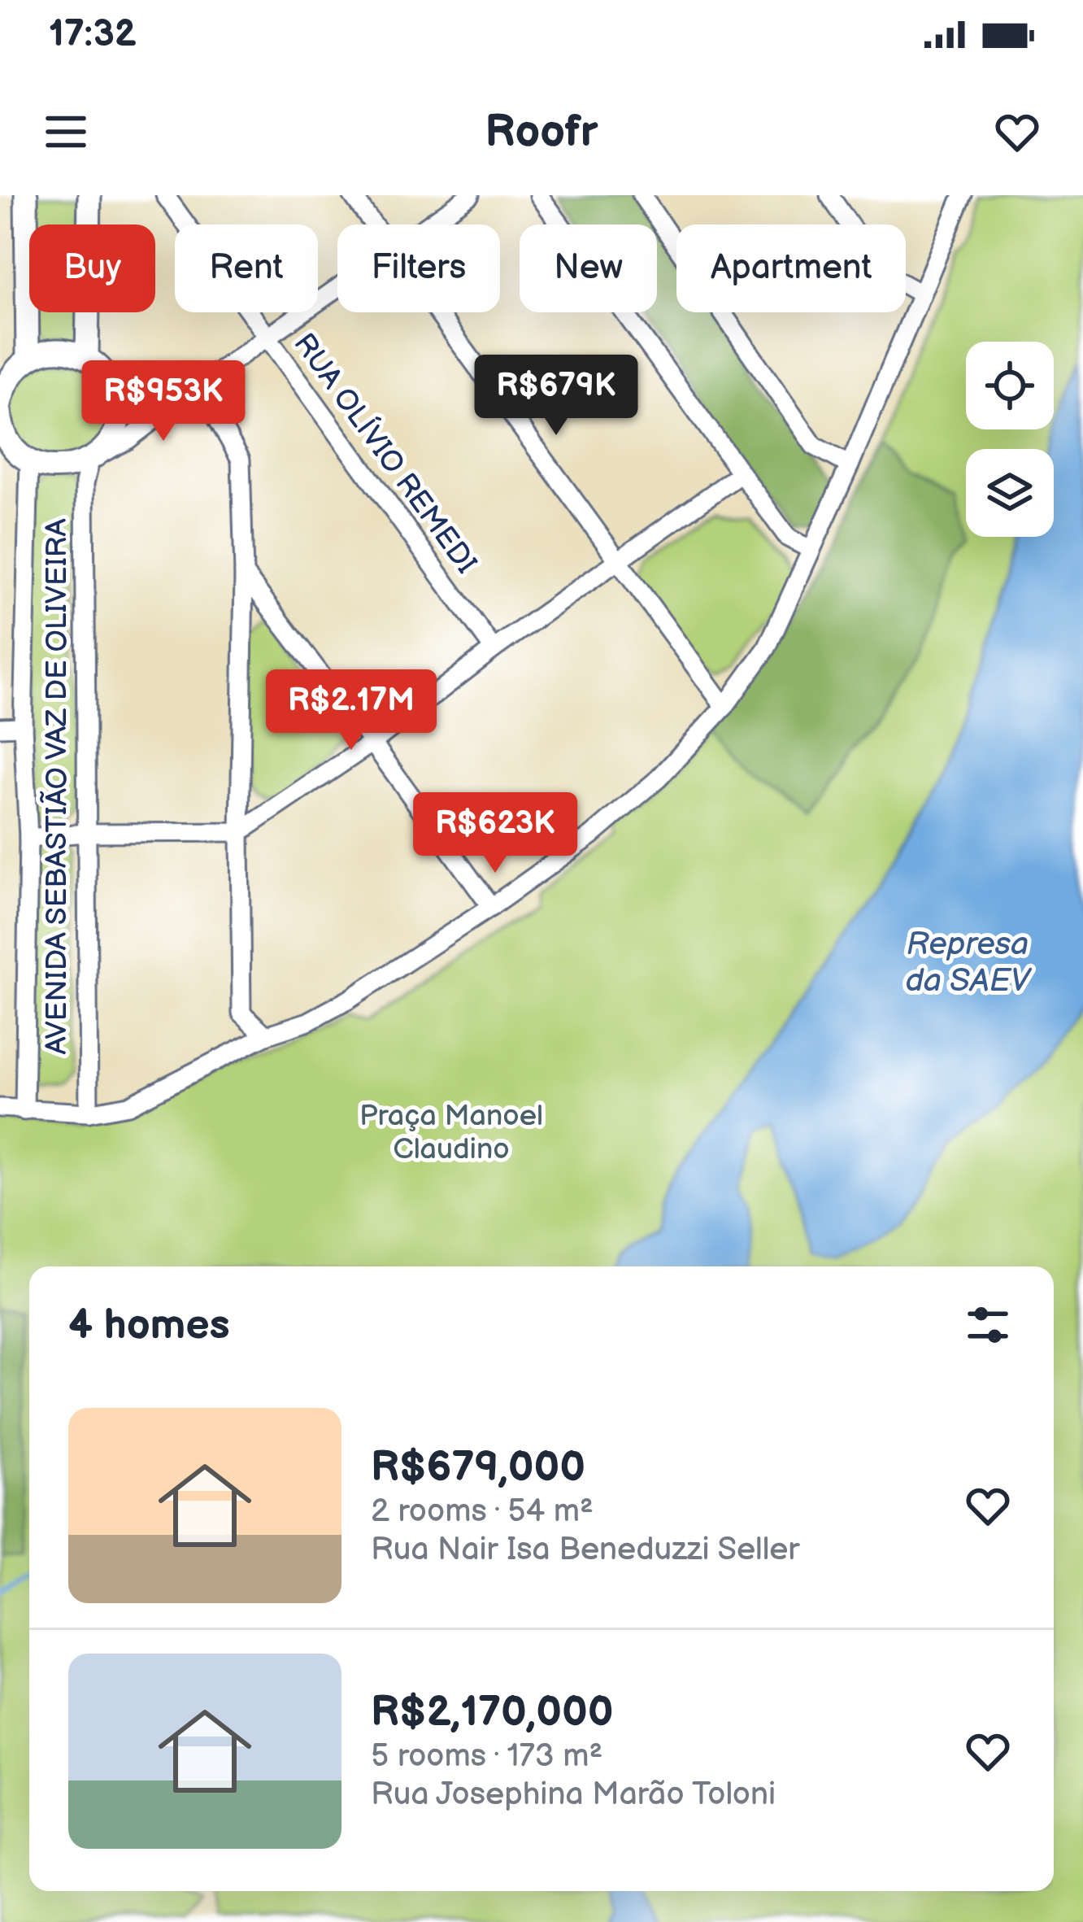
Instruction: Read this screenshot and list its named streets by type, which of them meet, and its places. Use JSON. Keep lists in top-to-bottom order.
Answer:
{
  "streets": {
    "street": ["RUA OLÍVIO REMEDI", "AVENIDA SEBASTIÃO VAZ DE OLIVEIRA"]
  },
  "water": ["Represa da SAEV"],
  "parks": ["Praça Manoel Claudino"],
  "page": {
    "status": "17:32",
    "header": "Roofr",
    "chip": [
      "Buy",
      "Rent",
      "Filters",
      "New",
      "Apartment"
    ],
    "price": [
      "R$679K",
      "R$953K",
      "R$2.17M",
      "R$623K"
    ],
    "heading": "4 homes",
    "list": [
      {
        "name": "R$679,000",
        "note": "2 rooms · 54 m² · Rua Nair Isa Beneduzzi Seller"
      },
      {
        "name": "R$2,170,000",
        "note": "5 rooms · 173 m² · Rua Josephina Marão Toloni"
      }
    ]
  }
}
